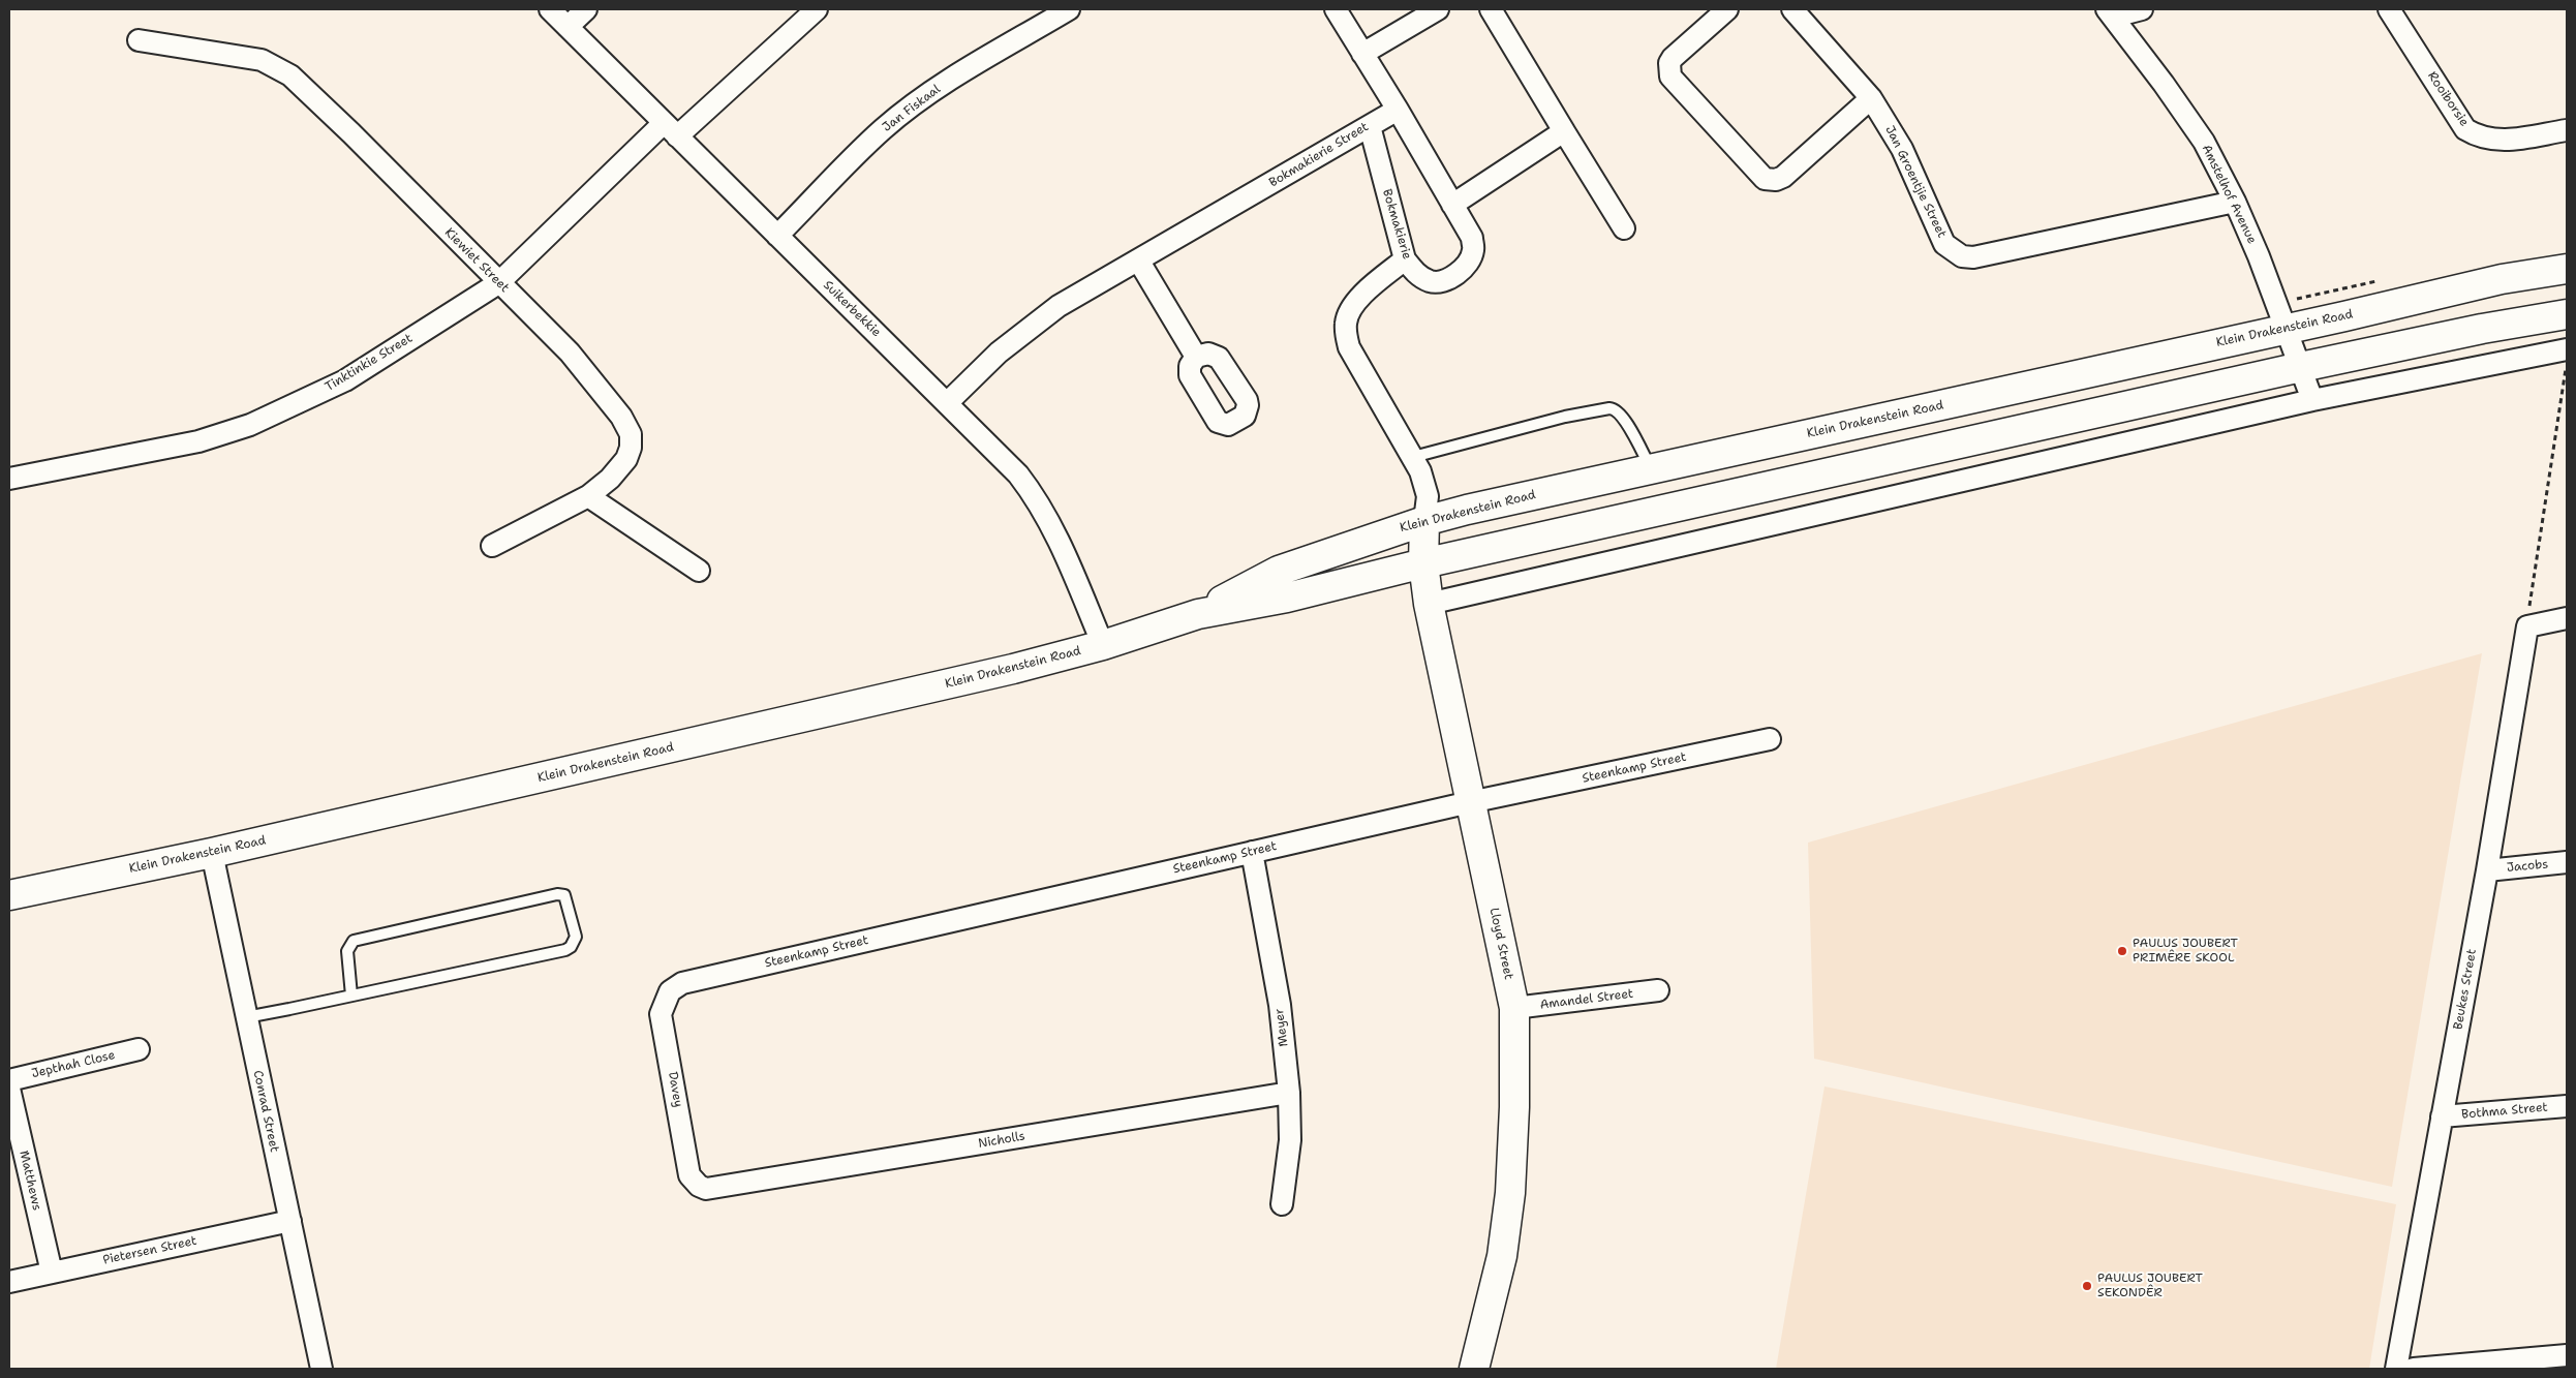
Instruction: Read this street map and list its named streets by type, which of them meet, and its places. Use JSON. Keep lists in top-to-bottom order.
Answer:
{
  "streets": {
    "main road": ["Klein Drakenstein Road", "Lloyd Street"],
    "street": [
      "Rooiborsie",
      "Jan Fiskaal",
      "Bokmakierie Street",
      "Jan Groentjie Street",
      "Amstelhof Avenue",
      "Bokmakierie",
      "Kiewiet Street",
      "Suikerbekkie",
      "Tinktinkie Street",
      "Steenkamp Street",
      "Jacobs",
      "Beukes Street",
      "Amandel Street",
      "Meyer",
      "Jepthah Close",
      "Davey",
      "Conrad Street",
      "Bothma Street",
      "Nicholls",
      "Matthews",
      "Pietersen Street"
    ]
  },
  "crossings": [
    ["Jan Fiskaal", "Suikerbekkie"],
    ["Bokmakierie Street", "Bokmakierie"],
    ["Bokmakierie Street", "Suikerbekkie"],
    ["Jan Groentjie Street", "Amstelhof Avenue"],
    ["Amstelhof Avenue", "Klein Drakenstein Road"],
    ["Kiewiet Street", "Tinktinkie Street"],
    ["Suikerbekkie", "Klein Drakenstein Road"],
    ["Suikerbekkie", "Tinktinkie Street"],
    ["Klein Drakenstein Road", "Lloyd Street"],
    ["Klein Drakenstein Road", "Conrad Street"],
    ["Steenkamp Street", "Lloyd Street"],
    ["Steenkamp Street", "Meyer"],
    ["Steenkamp Street", "Davey"],
    ["Jacobs", "Beukes Street"],
    ["Lloyd Street", "Amandel Street"],
    ["Beukes Street", "Bothma Street"],
    ["Meyer", "Nicholls"],
    ["Davey", "Nicholls"],
    ["Conrad Street", "Pietersen Street"],
    ["Matthews", "Pietersen Street"]
  ],
  "places": ["PAULUS JOUBERT PRIMÊRE SKOOL", "PAULUS JOUBERT SEKONDÊR"]
}
